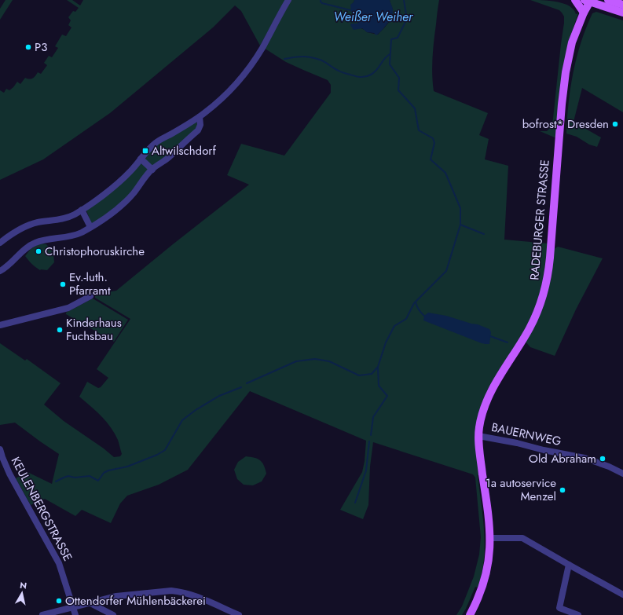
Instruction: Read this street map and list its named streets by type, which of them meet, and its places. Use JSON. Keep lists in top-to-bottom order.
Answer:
{
  "streets": {
    "main road": ["RADEBURGER STRASSE"],
    "street": ["BAUERNWEG", "KEULENBERGSTRASSE"]
  },
  "crossings": [
    ["RADEBURGER STRASSE", "BAUERNWEG"]
  ],
  "water": ["Weißer Weiher"],
  "places": {
    "other": [
      "P3",
      "bofrost* Dresden",
      "Christophoruskirche",
      "Ev.-luth. Pfarramt",
      "Kinderhaus Fuchsbau",
      "Old Abraham",
      "1a autoservice Menzel",
      "Ottendorfer Mühlenbäckerei"
    ],
    "transit": ["Altwilschdorf"]
  },
  "north": "top"
}
